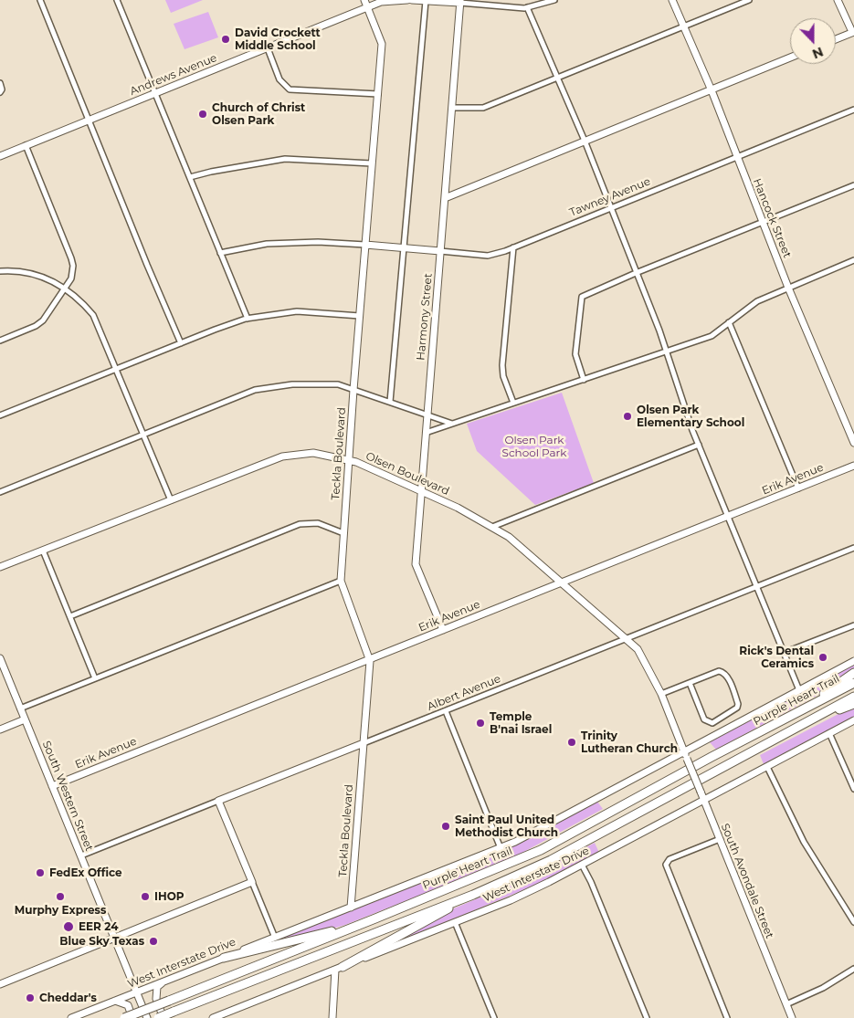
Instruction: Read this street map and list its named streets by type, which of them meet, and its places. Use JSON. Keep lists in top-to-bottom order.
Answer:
{
  "streets": {
    "highway": ["Purple Heart Trail"],
    "main road": [
      "Andrews Avenue",
      "Tawney Avenue",
      "Hancock Street",
      "Harmony Street",
      "Teckla Boulevard",
      "Olsen Boulevard",
      "Erik Avenue",
      "Albert Avenue",
      "South Western Street",
      "West Interstate Drive",
      "South Avondale Street"
    ]
  },
  "crossings": [
    ["Andrews Avenue", "Teckla Boulevard"],
    ["Tawney Avenue", "Hancock Street"],
    ["Tawney Avenue", "Harmony Street"],
    ["Tawney Avenue", "Teckla Boulevard"],
    ["Harmony Street", "Olsen Boulevard"],
    ["Harmony Street", "Erik Avenue"],
    ["Teckla Boulevard", "Olsen Boulevard"],
    ["Teckla Boulevard", "Erik Avenue"],
    ["Teckla Boulevard", "Albert Avenue"],
    ["Teckla Boulevard", "West Interstate Drive"],
    ["Olsen Boulevard", "Erik Avenue"],
    ["Olsen Boulevard", "Albert Avenue"],
    ["Olsen Boulevard", "West Interstate Drive"],
    ["Olsen Boulevard", "South Avondale Street"],
    ["Erik Avenue", "South Western Street"],
    ["Albert Avenue", "South Western Street"],
    ["South Western Street", "West Interstate Drive"],
    ["West Interstate Drive", "South Avondale Street"]
  ],
  "parks": ["Olsen Park School Park"],
  "places": [
    "David Crockett Middle School",
    "Church of Christ Olsen Park",
    "Olsen Park Elementary School",
    "Rick's Dental Ceramics",
    "Temple B'nai Israel",
    "Trinity Lutheran Church",
    "Saint Paul United Methodist Church",
    "FedEx Office",
    "Murphy Express",
    "IHOP",
    "EER 24",
    "Blue Sky Texas",
    "Cheddar's"
  ],
  "north": "bottom"
}
